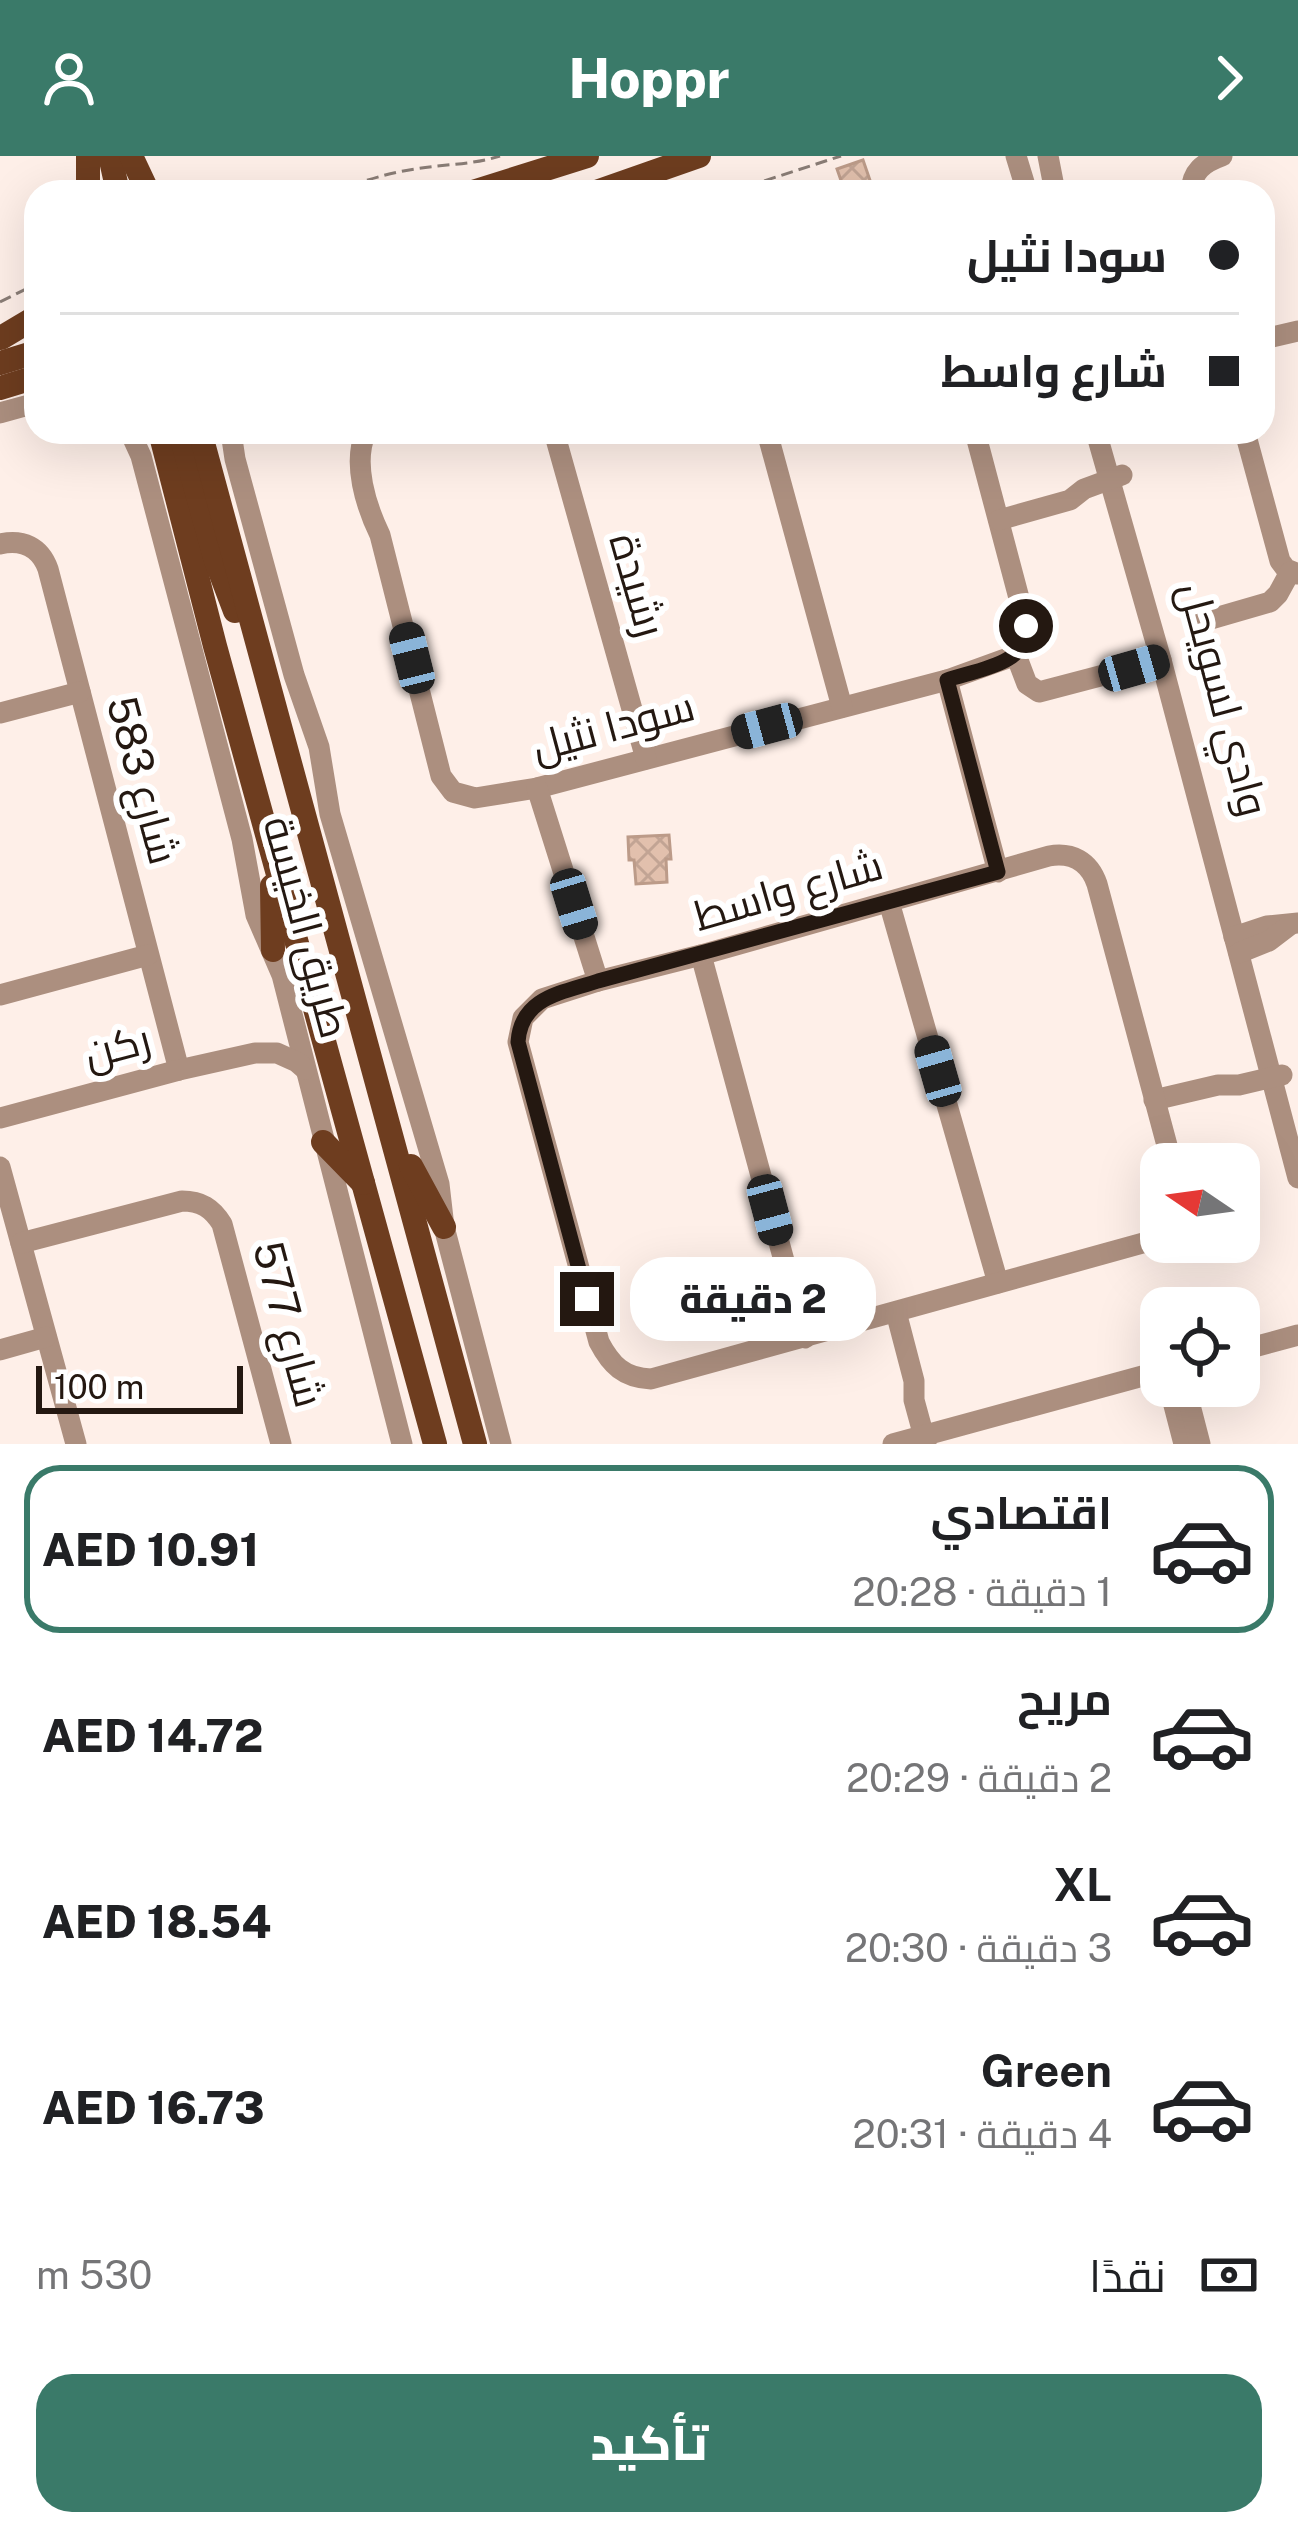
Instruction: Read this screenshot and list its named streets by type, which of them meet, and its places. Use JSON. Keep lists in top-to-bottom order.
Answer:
{
  "streets": {
    "main road": ["طريق الخيسة"],
    "street": [
      "رشيدة",
      "وادي لسويحل",
      "سودا نثيل",
      "شارع 583",
      "شارع واسط",
      "ركن",
      "شارع 577"
    ]
  },
  "crossings": [
    ["رشيدة", "سودا نثيل"],
    ["شارع 583", "ركن"]
  ],
  "scale_bar": "100 m",
  "north": "left",
  "page": {
    "header": "Hoppr",
    "banner": ["سودا نثيل", "شارع واسط"],
    "bubble": "2 دقيقة",
    "scale": "100 m",
    "list": [
      {
        "name": "اقتصادي",
        "note": "1 دقيقة · 20:28",
        "value": "AED 10.91"
      },
      {
        "name": "مريح",
        "note": "2 دقيقة · 20:29",
        "value": "AED 14.72"
      },
      {
        "name": "XL",
        "note": "3 دقيقة · 20:30",
        "value": "AED 18.54"
      },
      {
        "name": "Green",
        "note": "4 دقيقة · 20:31",
        "value": "AED 16.73"
      }
    ],
    "pay": ["نقدًا", "530 m"],
    "buttons": "تأكيد"
  }
}
